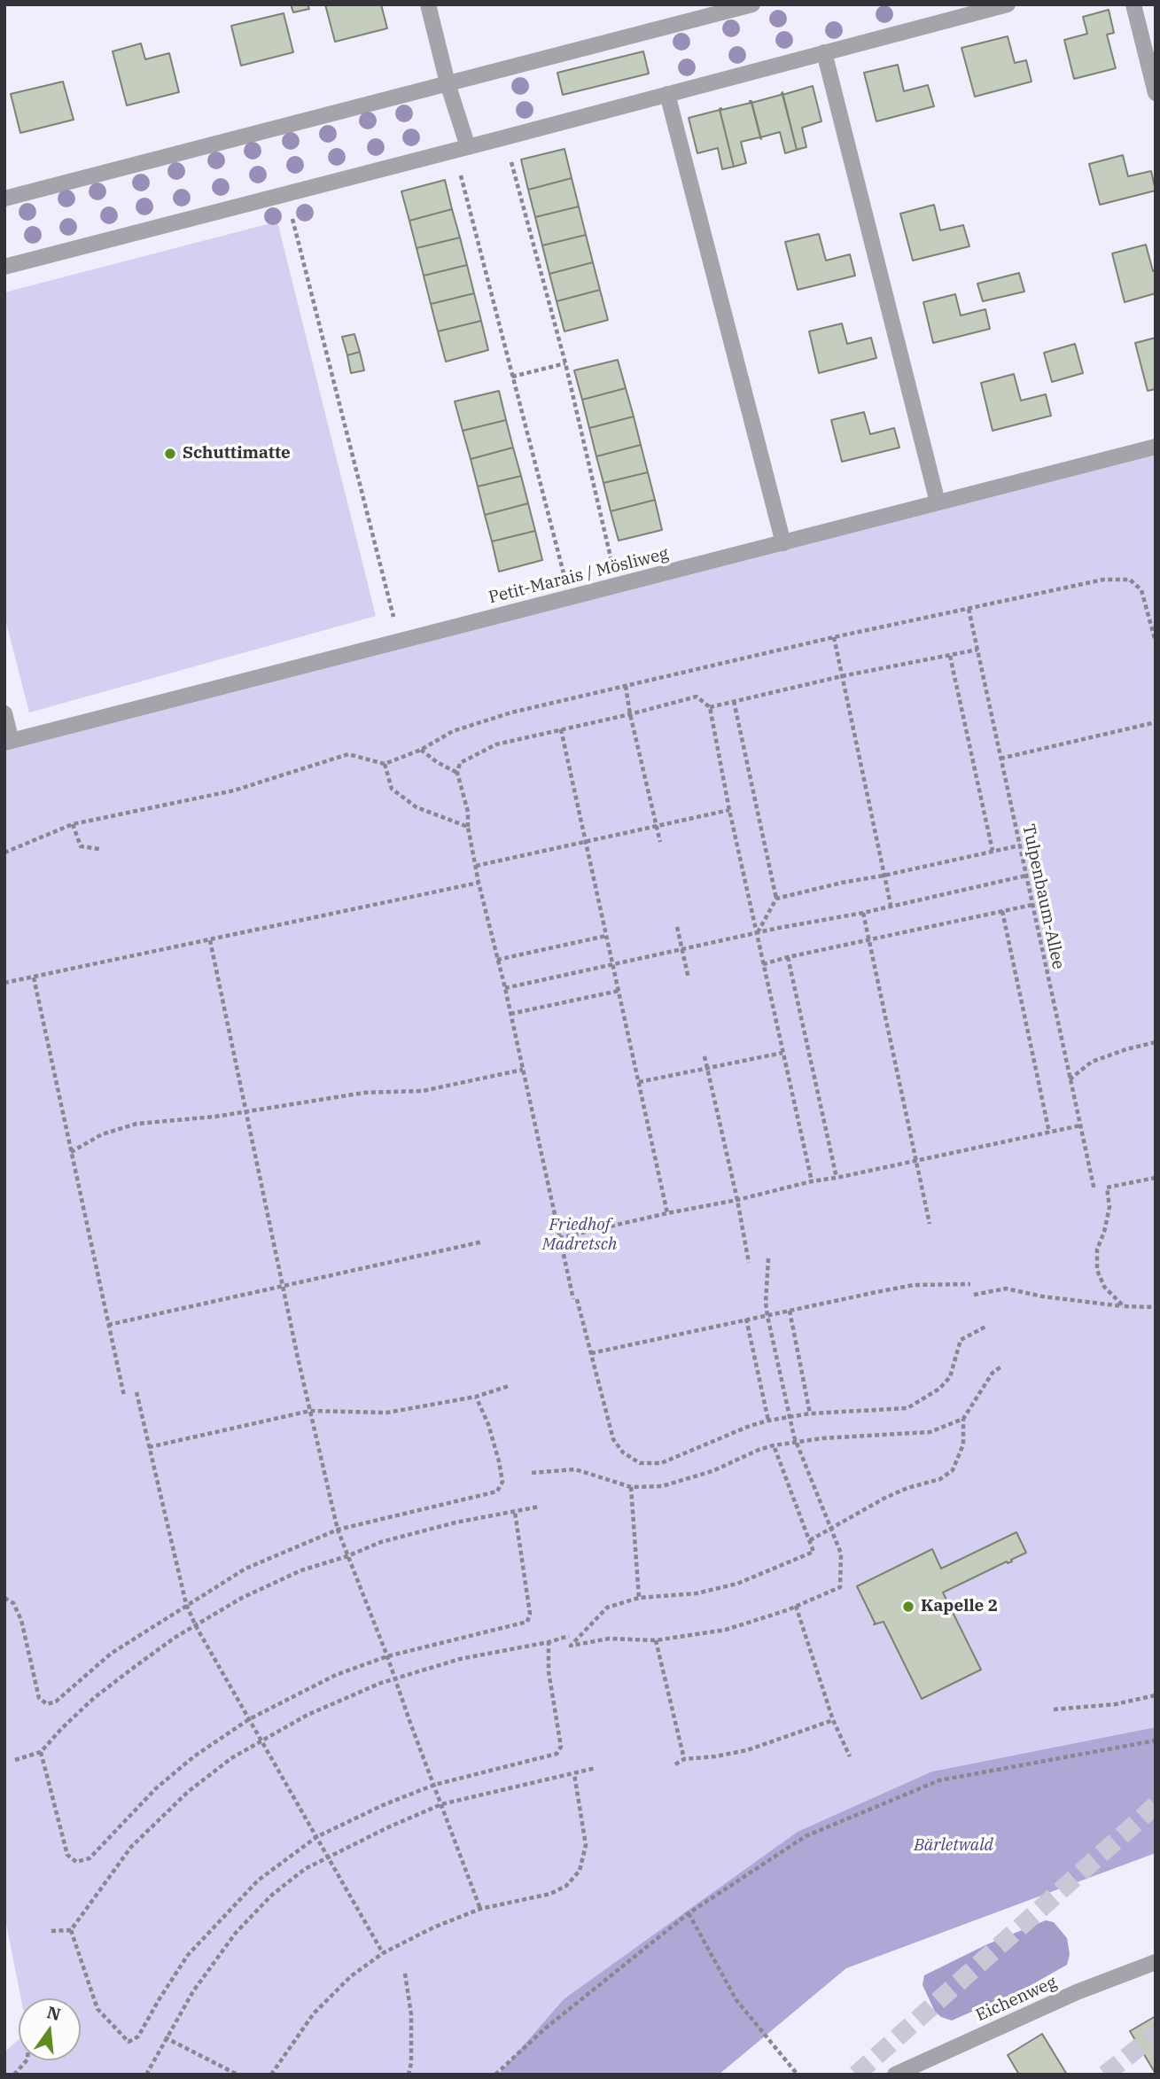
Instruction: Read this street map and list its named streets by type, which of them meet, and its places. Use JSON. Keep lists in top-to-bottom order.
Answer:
{
  "streets": {
    "street": ["Petit-Marais / Mösliweg", "Eichenweg"],
    "path": ["Tulpenbaum-Allee"]
  },
  "parks": ["Friedhof Madretsch", "Bärletwald"],
  "places": ["Schuttimatte", "Kapelle 2"],
  "north": "top"
}
